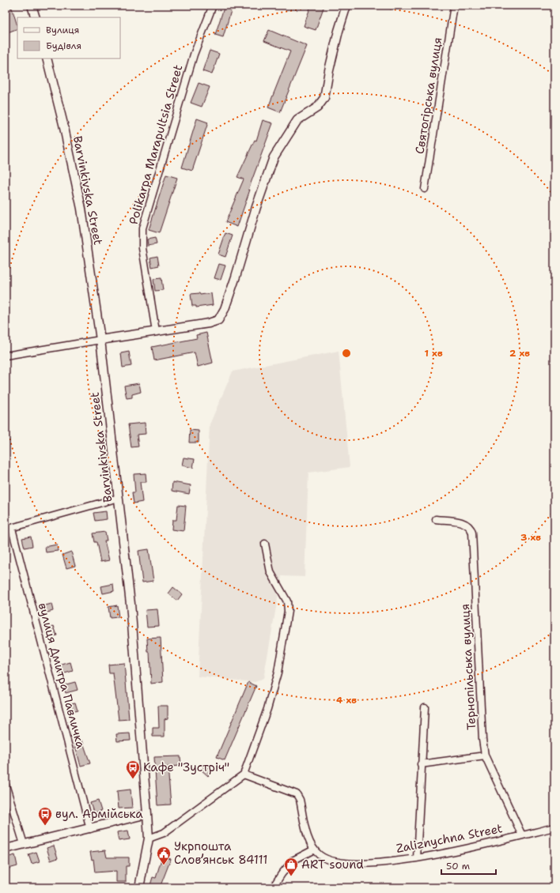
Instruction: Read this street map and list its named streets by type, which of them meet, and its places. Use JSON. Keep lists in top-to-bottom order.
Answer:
{
  "streets": {
    "street": [
      "Святогірська вулиця",
      "Polikarpa Marapultsia Street",
      "Barvinkivska Street",
      "Тернопільська вулиця",
      "вулиця Дмитра Павличка",
      "Zaliznychna Street"
    ]
  },
  "crossings": [
    ["Тернопільська вулиця", "Zaliznychna Street"]
  ],
  "places": {
    "bus stop": ["Кафе \"Зустріч\"", "вул. Армійська"],
    "public building": ["Укрпошта Слов’янськ 84111"],
    "shop": ["ART sound"]
  },
  "legend": ["Вулиця", "Будівля"],
  "scale_bar": "50 m",
  "rings": [
    "1 хв",
    "2 хв",
    "3 хв",
    "4 хв"
  ]
}
